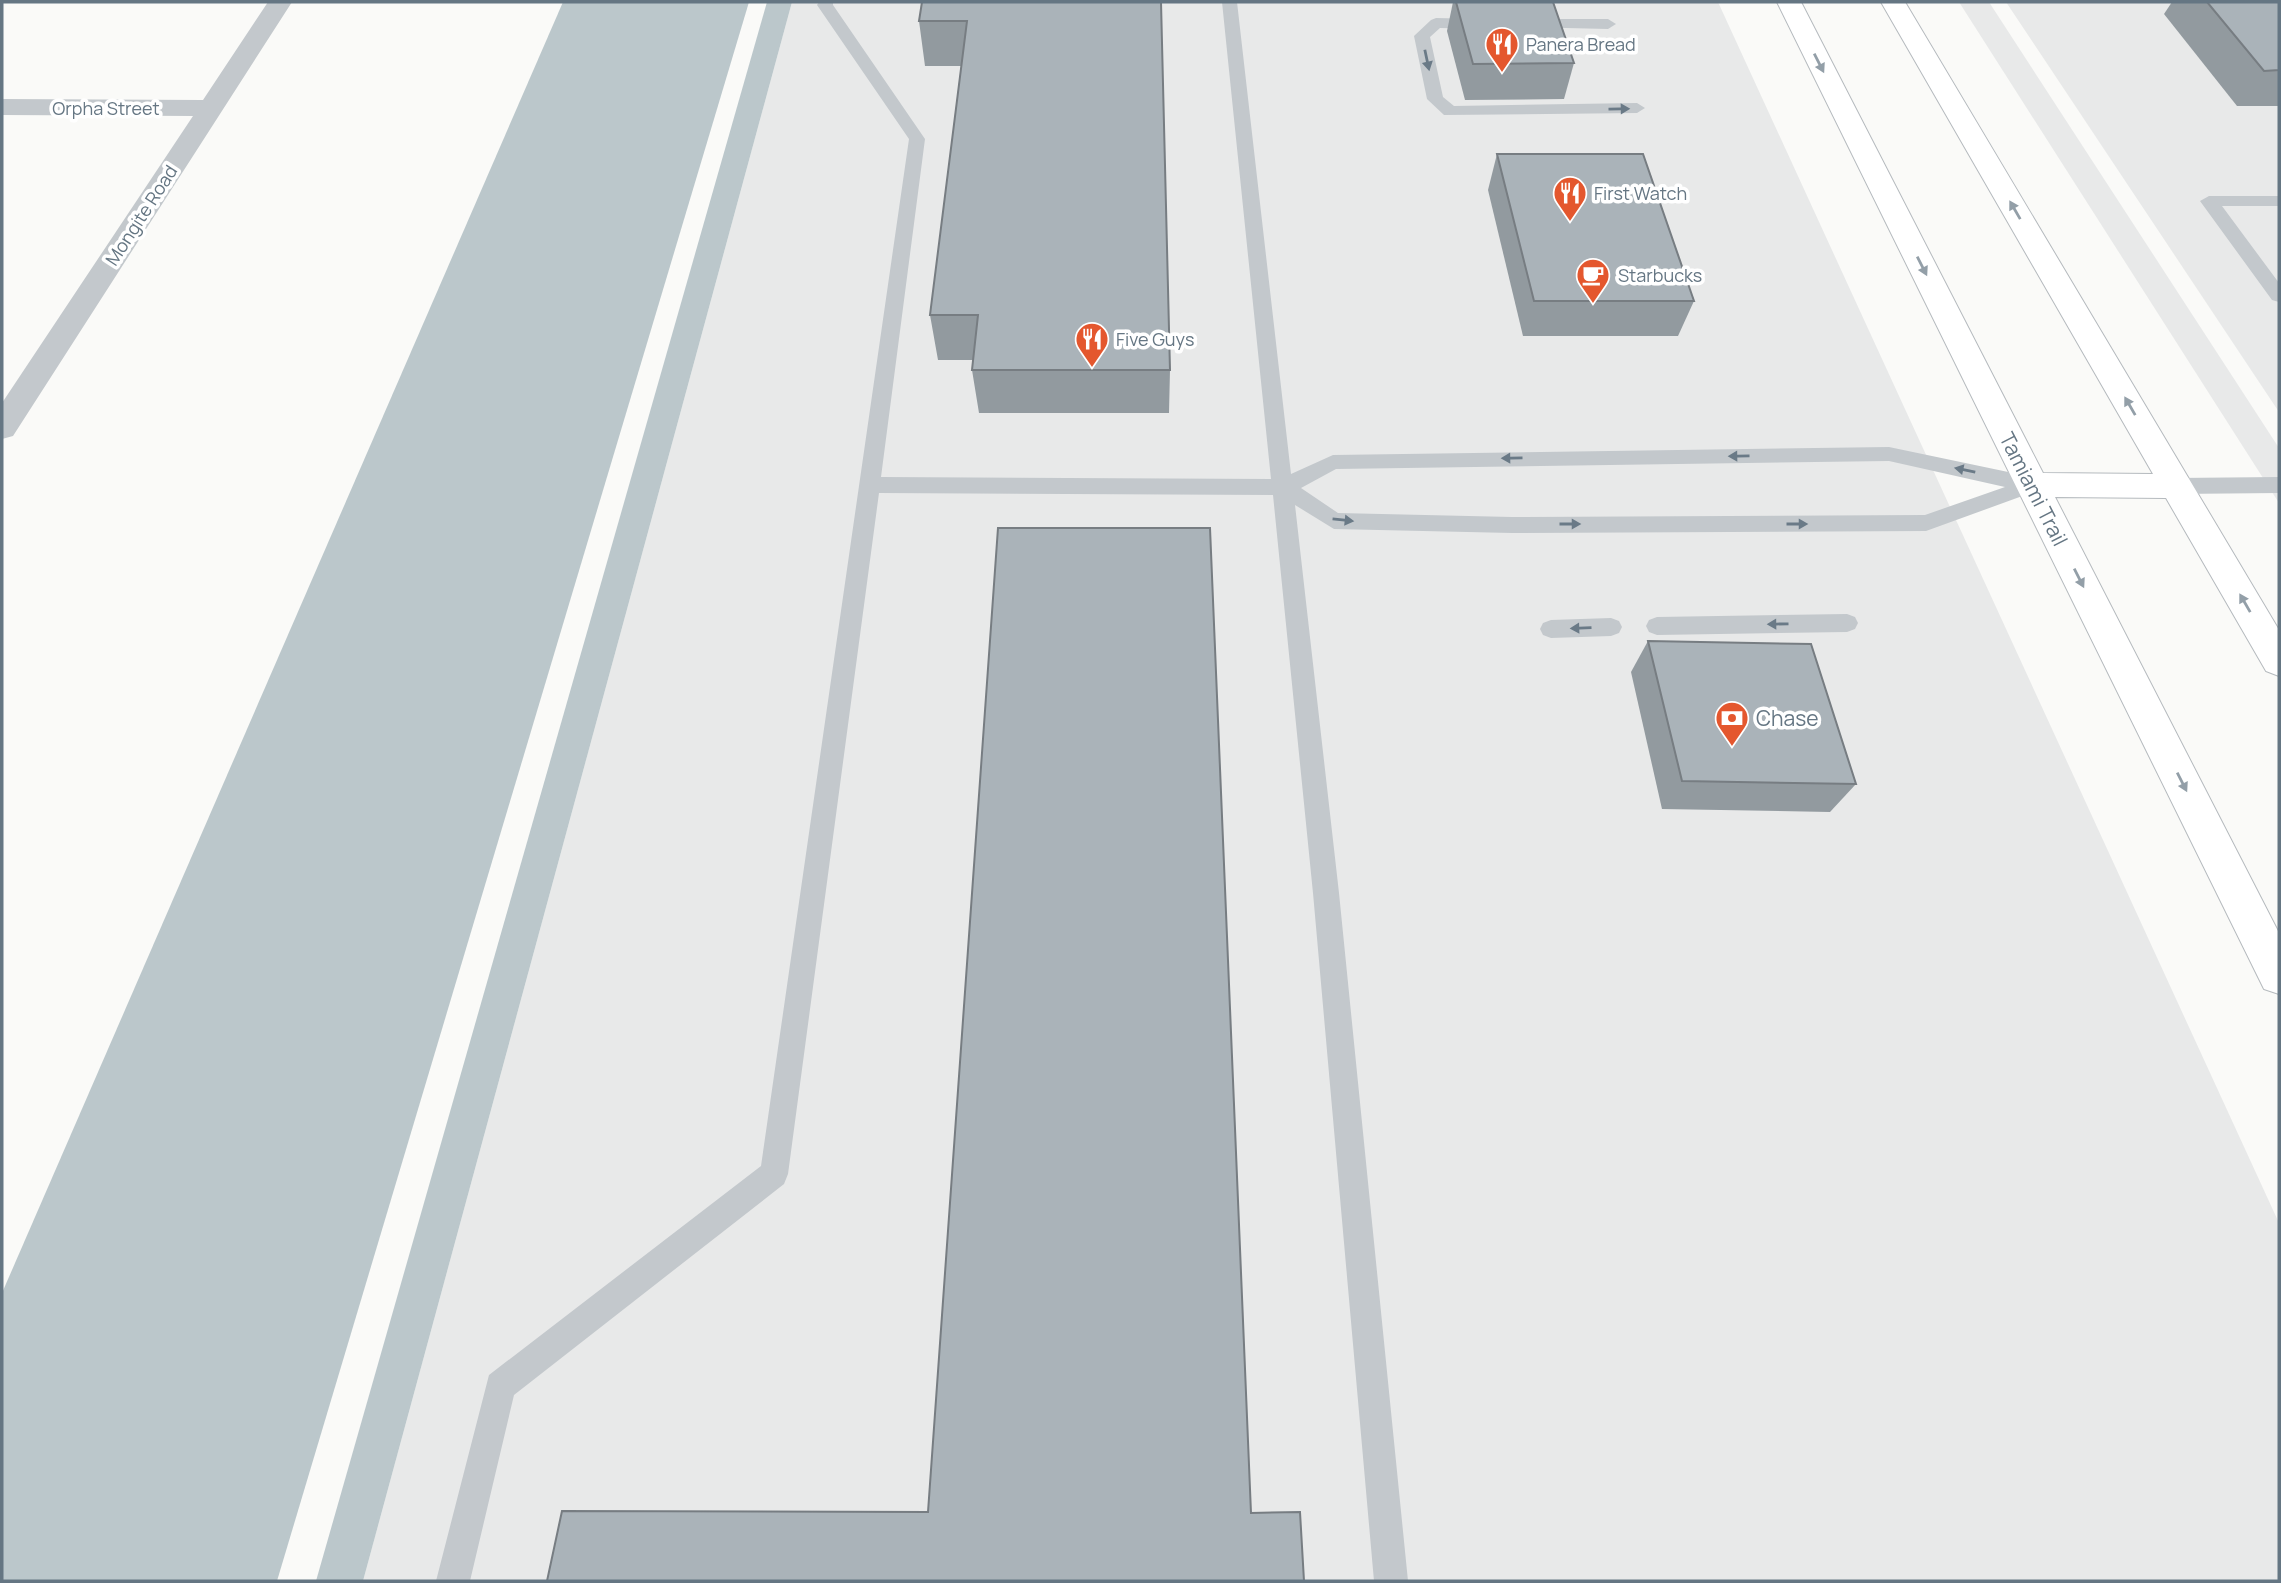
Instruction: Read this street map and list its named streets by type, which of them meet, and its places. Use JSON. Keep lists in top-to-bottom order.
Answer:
{
  "streets": {
    "main road": ["Tamiami Trail"],
    "street": ["Orpha Street", "Mongite Road"]
  },
  "crossings": [
    ["Orpha Street", "Mongite Road"]
  ],
  "places": {
    "restaurant": ["Panera Bread", "First Watch", "Five Guys"],
    "cafe": ["Starbucks"],
    "bank": ["Chase"]
  }
}
